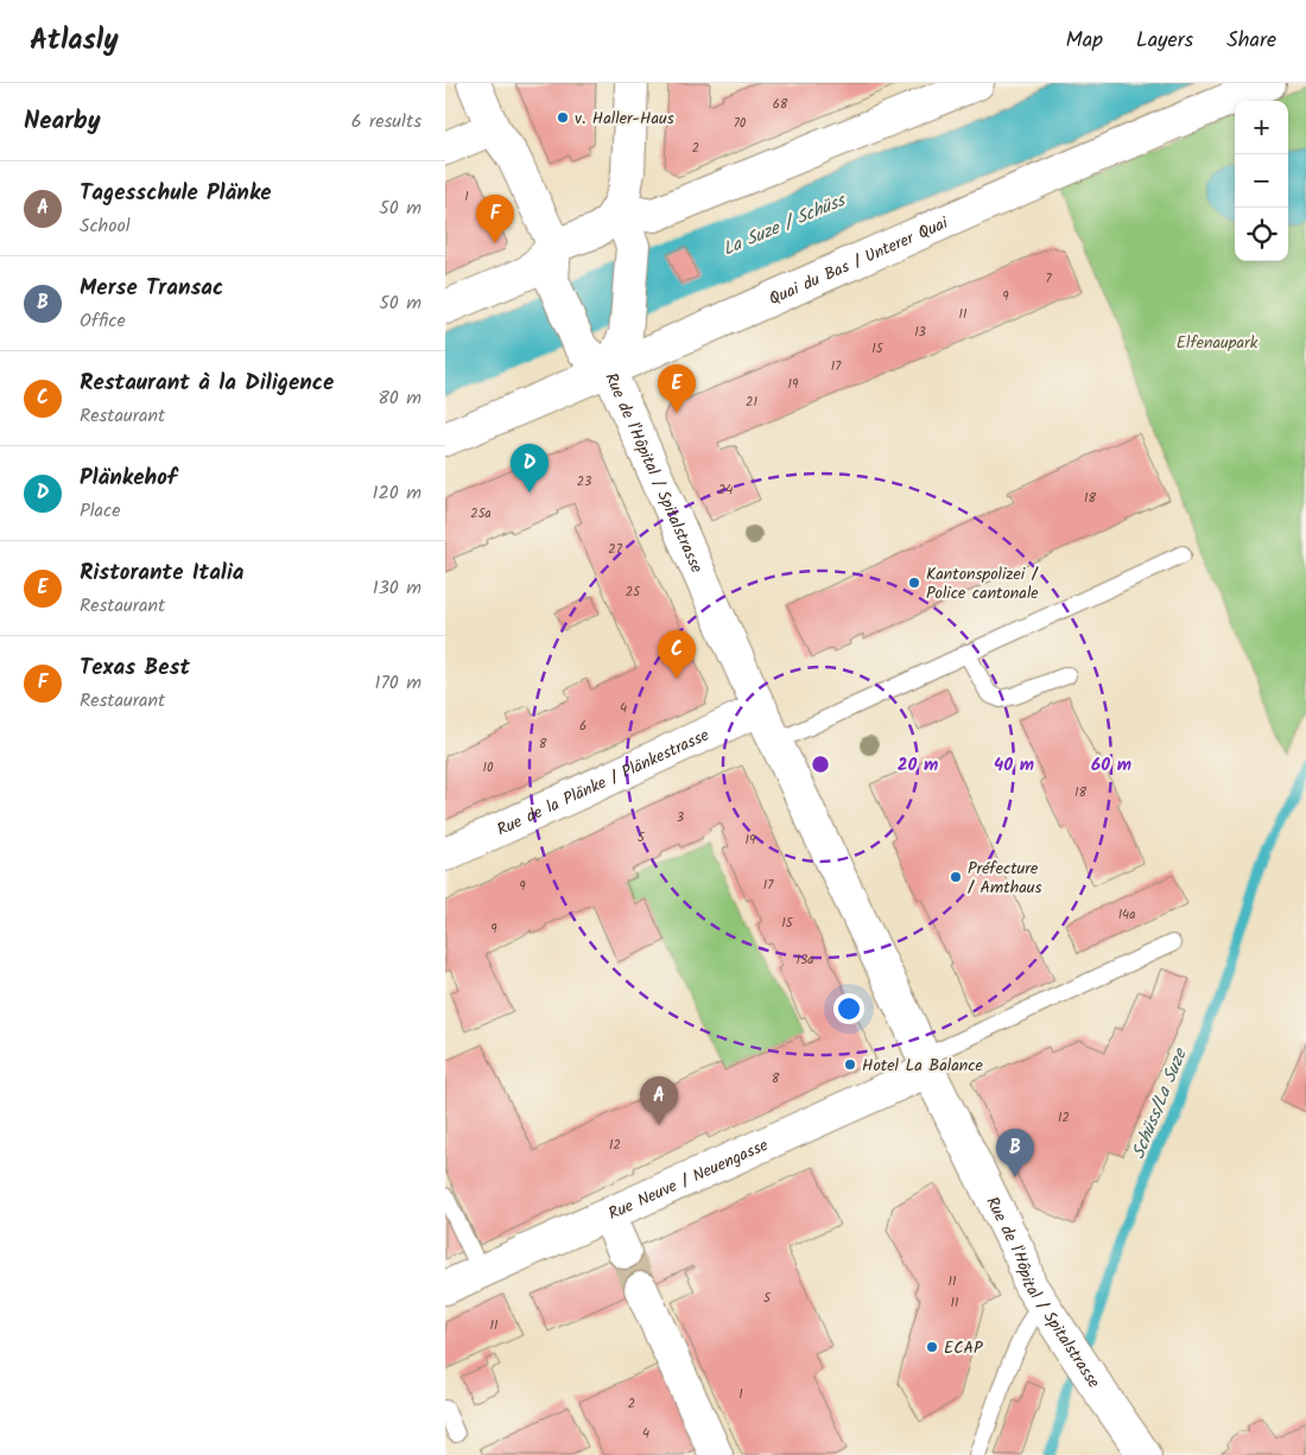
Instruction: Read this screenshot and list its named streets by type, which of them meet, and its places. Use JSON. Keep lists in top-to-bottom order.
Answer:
{
  "streets": {
    "street": [
      "Quai du Bas / Unterer Quai",
      "Rue de l'Hôpital / Spitalstrasse",
      "Rue de la Plänke / Plänkestrasse",
      "Rue Neuve / Neuengasse"
    ]
  },
  "crossings": [
    ["Quai du Bas / Unterer Quai", "Rue de l'Hôpital / Spitalstrasse"],
    ["Rue de l'Hôpital / Spitalstrasse", "Rue de la Plänke / Plänkestrasse"],
    ["Rue de l'Hôpital / Spitalstrasse", "Rue Neuve / Neuengasse"]
  ],
  "water": ["La Suze / Schüss", "Schüss/La Suze"],
  "parks": ["Elfenaupark"],
  "places": [
    "v. Haller-Haus",
    "Kantonspolizei / Police cantonale",
    "Préfecture / Amthaus",
    "Hotel La Balance",
    "ECAP"
  ],
  "house_numbers": [
    "68",
    "70",
    "2",
    "1",
    "7",
    "9",
    "11",
    "13",
    "15",
    "17",
    "19",
    "21",
    "23",
    "24",
    "18",
    "25a",
    "27",
    "25",
    "4",
    "6",
    "8",
    "10",
    "18",
    "3",
    "5",
    "19",
    "17",
    "9",
    "14a",
    "15",
    "9",
    "13a",
    "8",
    "12",
    "12",
    "11",
    "5",
    "11",
    "11",
    "1",
    "2",
    "4"
  ],
  "page": {
    "header": "Atlasly",
    "nav": ["Map", "Layers", "Share"],
    "heading": ["Nearby", "6 results"],
    "map_buttons": ["+", "−"],
    "list": [
      {
        "mark": "A",
        "name": "Tagesschule Plänke",
        "note": "School",
        "value": "50 m"
      },
      {
        "mark": "B",
        "name": "Merse Transac",
        "note": "Office",
        "value": "50 m"
      },
      {
        "mark": "C",
        "name": "Restaurant à la Diligence",
        "note": "Restaurant",
        "value": "80 m"
      },
      {
        "mark": "D",
        "name": "Plänkehof",
        "note": "Place",
        "value": "120 m"
      },
      {
        "mark": "E",
        "name": "Ristorante Italia",
        "note": "Restaurant",
        "value": "130 m"
      },
      {
        "mark": "F",
        "name": "Texas Best",
        "note": "Restaurant",
        "value": "170 m"
      }
    ],
    "pins": [
      "F",
      "E",
      "D",
      "C",
      "A",
      "B"
    ]
  },
  "rings": ["20 m", "40 m", "60 m"]
}
